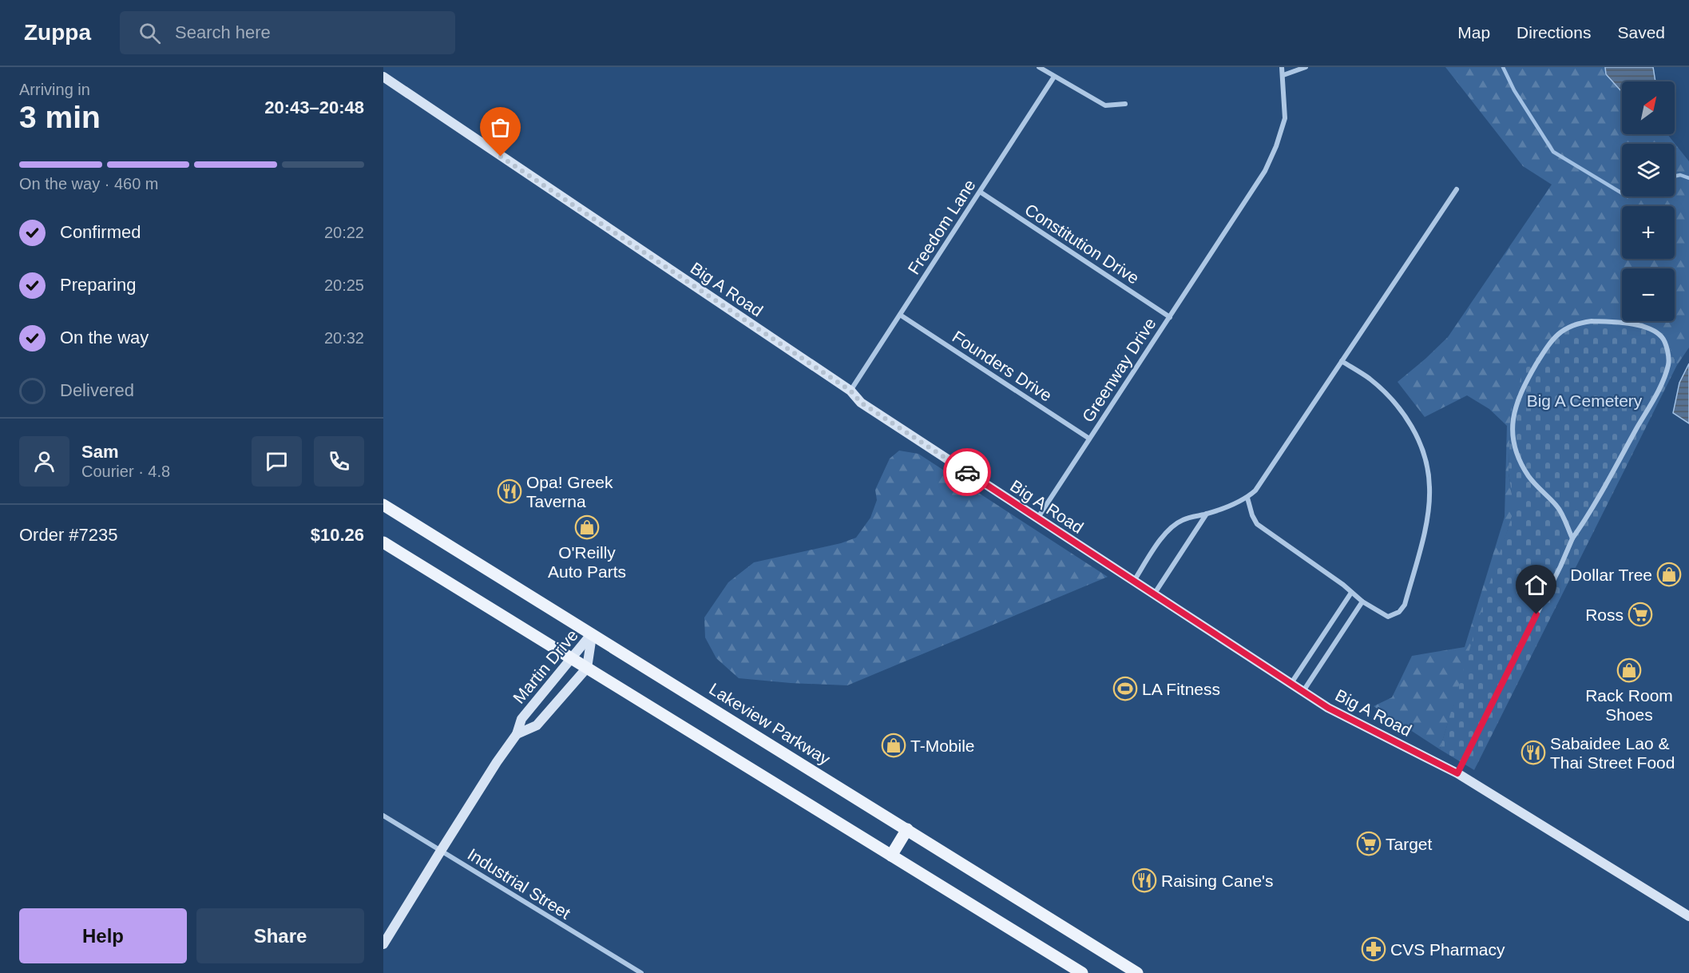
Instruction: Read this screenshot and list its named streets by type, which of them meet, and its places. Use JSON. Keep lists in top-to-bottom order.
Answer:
{
  "streets": {
    "main road": ["Lakeview Parkway"],
    "street": [
      "Freedom Lane",
      "Constitution Drive",
      "Big A Road",
      "Founders Drive",
      "Greenway Drive",
      "Martin Drive",
      "Industrial Street"
    ]
  },
  "crossings": [
    ["Freedom Lane", "Constitution Drive"],
    ["Freedom Lane", "Big A Road"],
    ["Freedom Lane", "Founders Drive"],
    ["Constitution Drive", "Greenway Drive"],
    ["Big A Road", "Greenway Drive"],
    ["Founders Drive", "Greenway Drive"],
    ["Martin Drive", "Lakeview Parkway"],
    ["Martin Drive", "Industrial Street"]
  ],
  "parks": ["Big A Cemetery"],
  "places": {
    "restaurant": ["Opa! Greek Taverna", "Sabaidee Lao & Thai Street Food", "Raising Cane's"],
    "shop": [
      "O'Reilly Auto Parts",
      "Dollar Tree",
      "Rack Room Shoes",
      "T-Mobile"
    ],
    "supermarket": ["Ross", "Target"],
    "sports": ["LA Fitness"],
    "pharmacy": ["CVS Pharmacy"]
  },
  "north": "top right",
  "page": {
    "header": "Zuppa",
    "search": "Search here",
    "nav": ["Map", "Directions", "Saved"],
    "heading": ["3 min", "Arriving in", "20:43–20:48"],
    "panel": [
      "Sam",
      "Courier · 4.8",
      "Order #7235",
      "$10.26"
    ],
    "map_buttons": ["+", "−"],
    "bar": "On the way · 460 m",
    "list": [
      ["Confirmed", "20:22"],
      ["Preparing", "20:25"],
      ["On the way", "20:32"],
      "Delivered"
    ],
    "buttons": ["Help", "Share"]
  }
}
